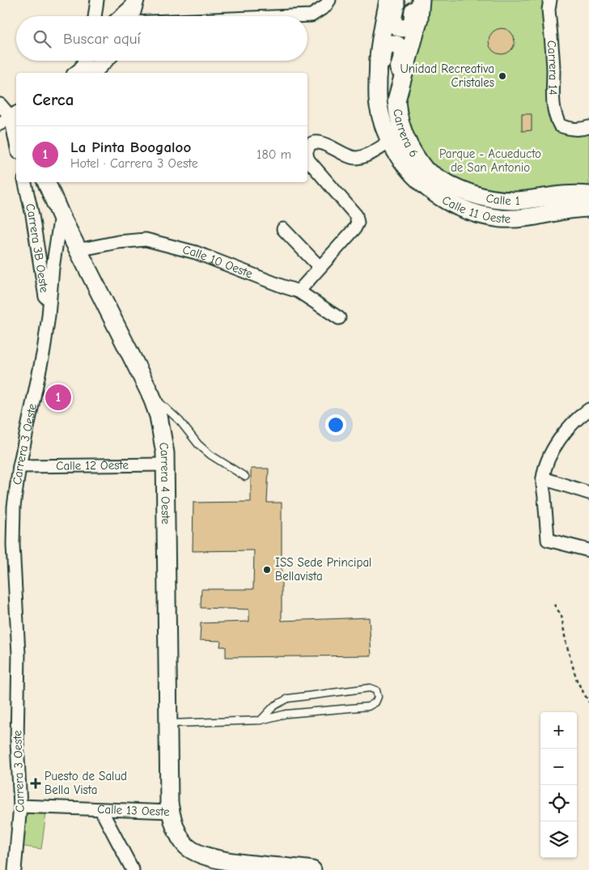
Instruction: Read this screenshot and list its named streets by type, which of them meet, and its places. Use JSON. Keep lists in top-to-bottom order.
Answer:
{
  "streets": {
    "street": [
      "Carrera 14",
      "Carrera 6",
      "Calle 1",
      "Calle 11 Oeste",
      "Carrera 3B Oeste",
      "Calle 10 Oeste",
      "Carrera 3 Oeste",
      "Calle 12 Oeste",
      "Carrera 4 Oeste",
      "Calle 13 Oeste"
    ]
  },
  "crossings": [
    ["Carrera 6", "Calle 1"],
    ["Carrera 6", "Calle 11 Oeste"],
    ["Carrera 3B Oeste", "Carrera 3 Oeste"],
    ["Carrera 3 Oeste", "Calle 12 Oeste"],
    ["Carrera 3 Oeste", "Carrera 4 Oeste"],
    ["Carrera 3 Oeste", "Calle 13 Oeste"],
    ["Calle 12 Oeste", "Carrera 4 Oeste"],
    ["Carrera 4 Oeste", "Calle 13 Oeste"]
  ],
  "parks": ["Parque - Acueducto de San Antonio"],
  "places": {
    "other": ["Unidad Recreativa Cristales", "ISS Sede Principal Bellavista"],
    "health": ["Puesto de Salud Bella Vista"]
  },
  "page": {
    "search": "Buscar aquí",
    "heading": "Cerca",
    "list": [
      {
        "mark": "1",
        "name": "La Pinta Boogaloo",
        "note": "Hotel · Carrera 3 Oeste",
        "value": "180 m"
      }
    ],
    "pins": "1",
    "map_buttons": ["+", "−"]
  }
}
